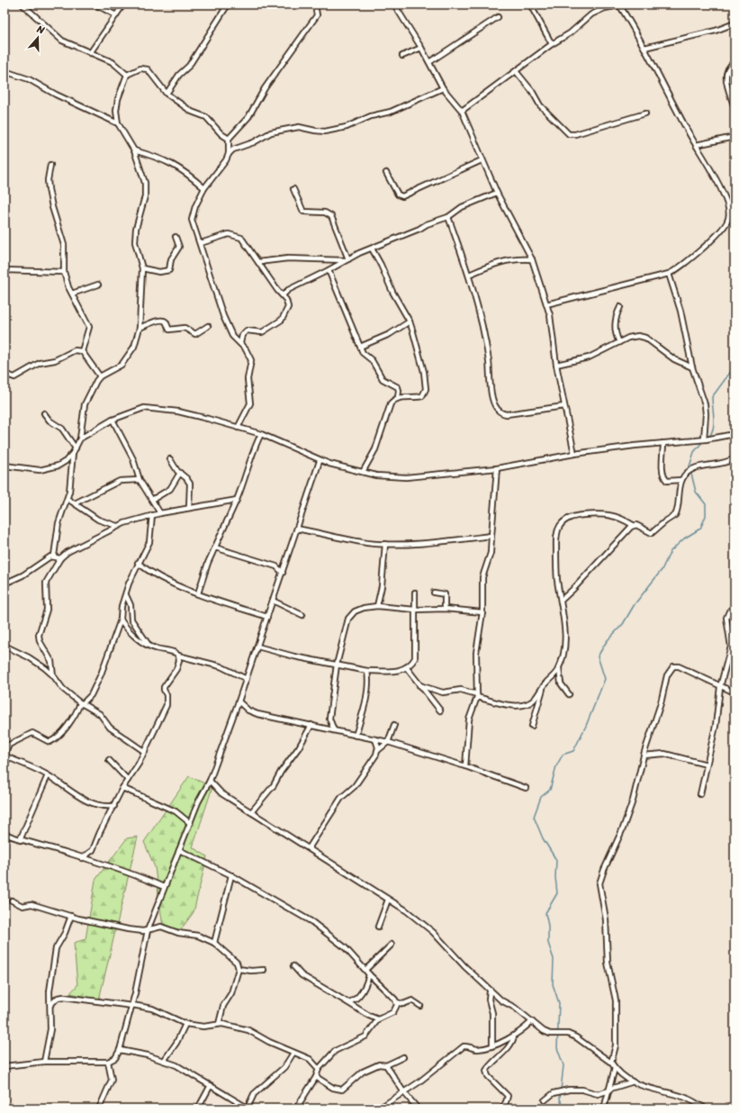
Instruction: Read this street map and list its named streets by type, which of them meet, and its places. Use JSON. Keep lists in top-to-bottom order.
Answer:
{
  "north": "top"
}
